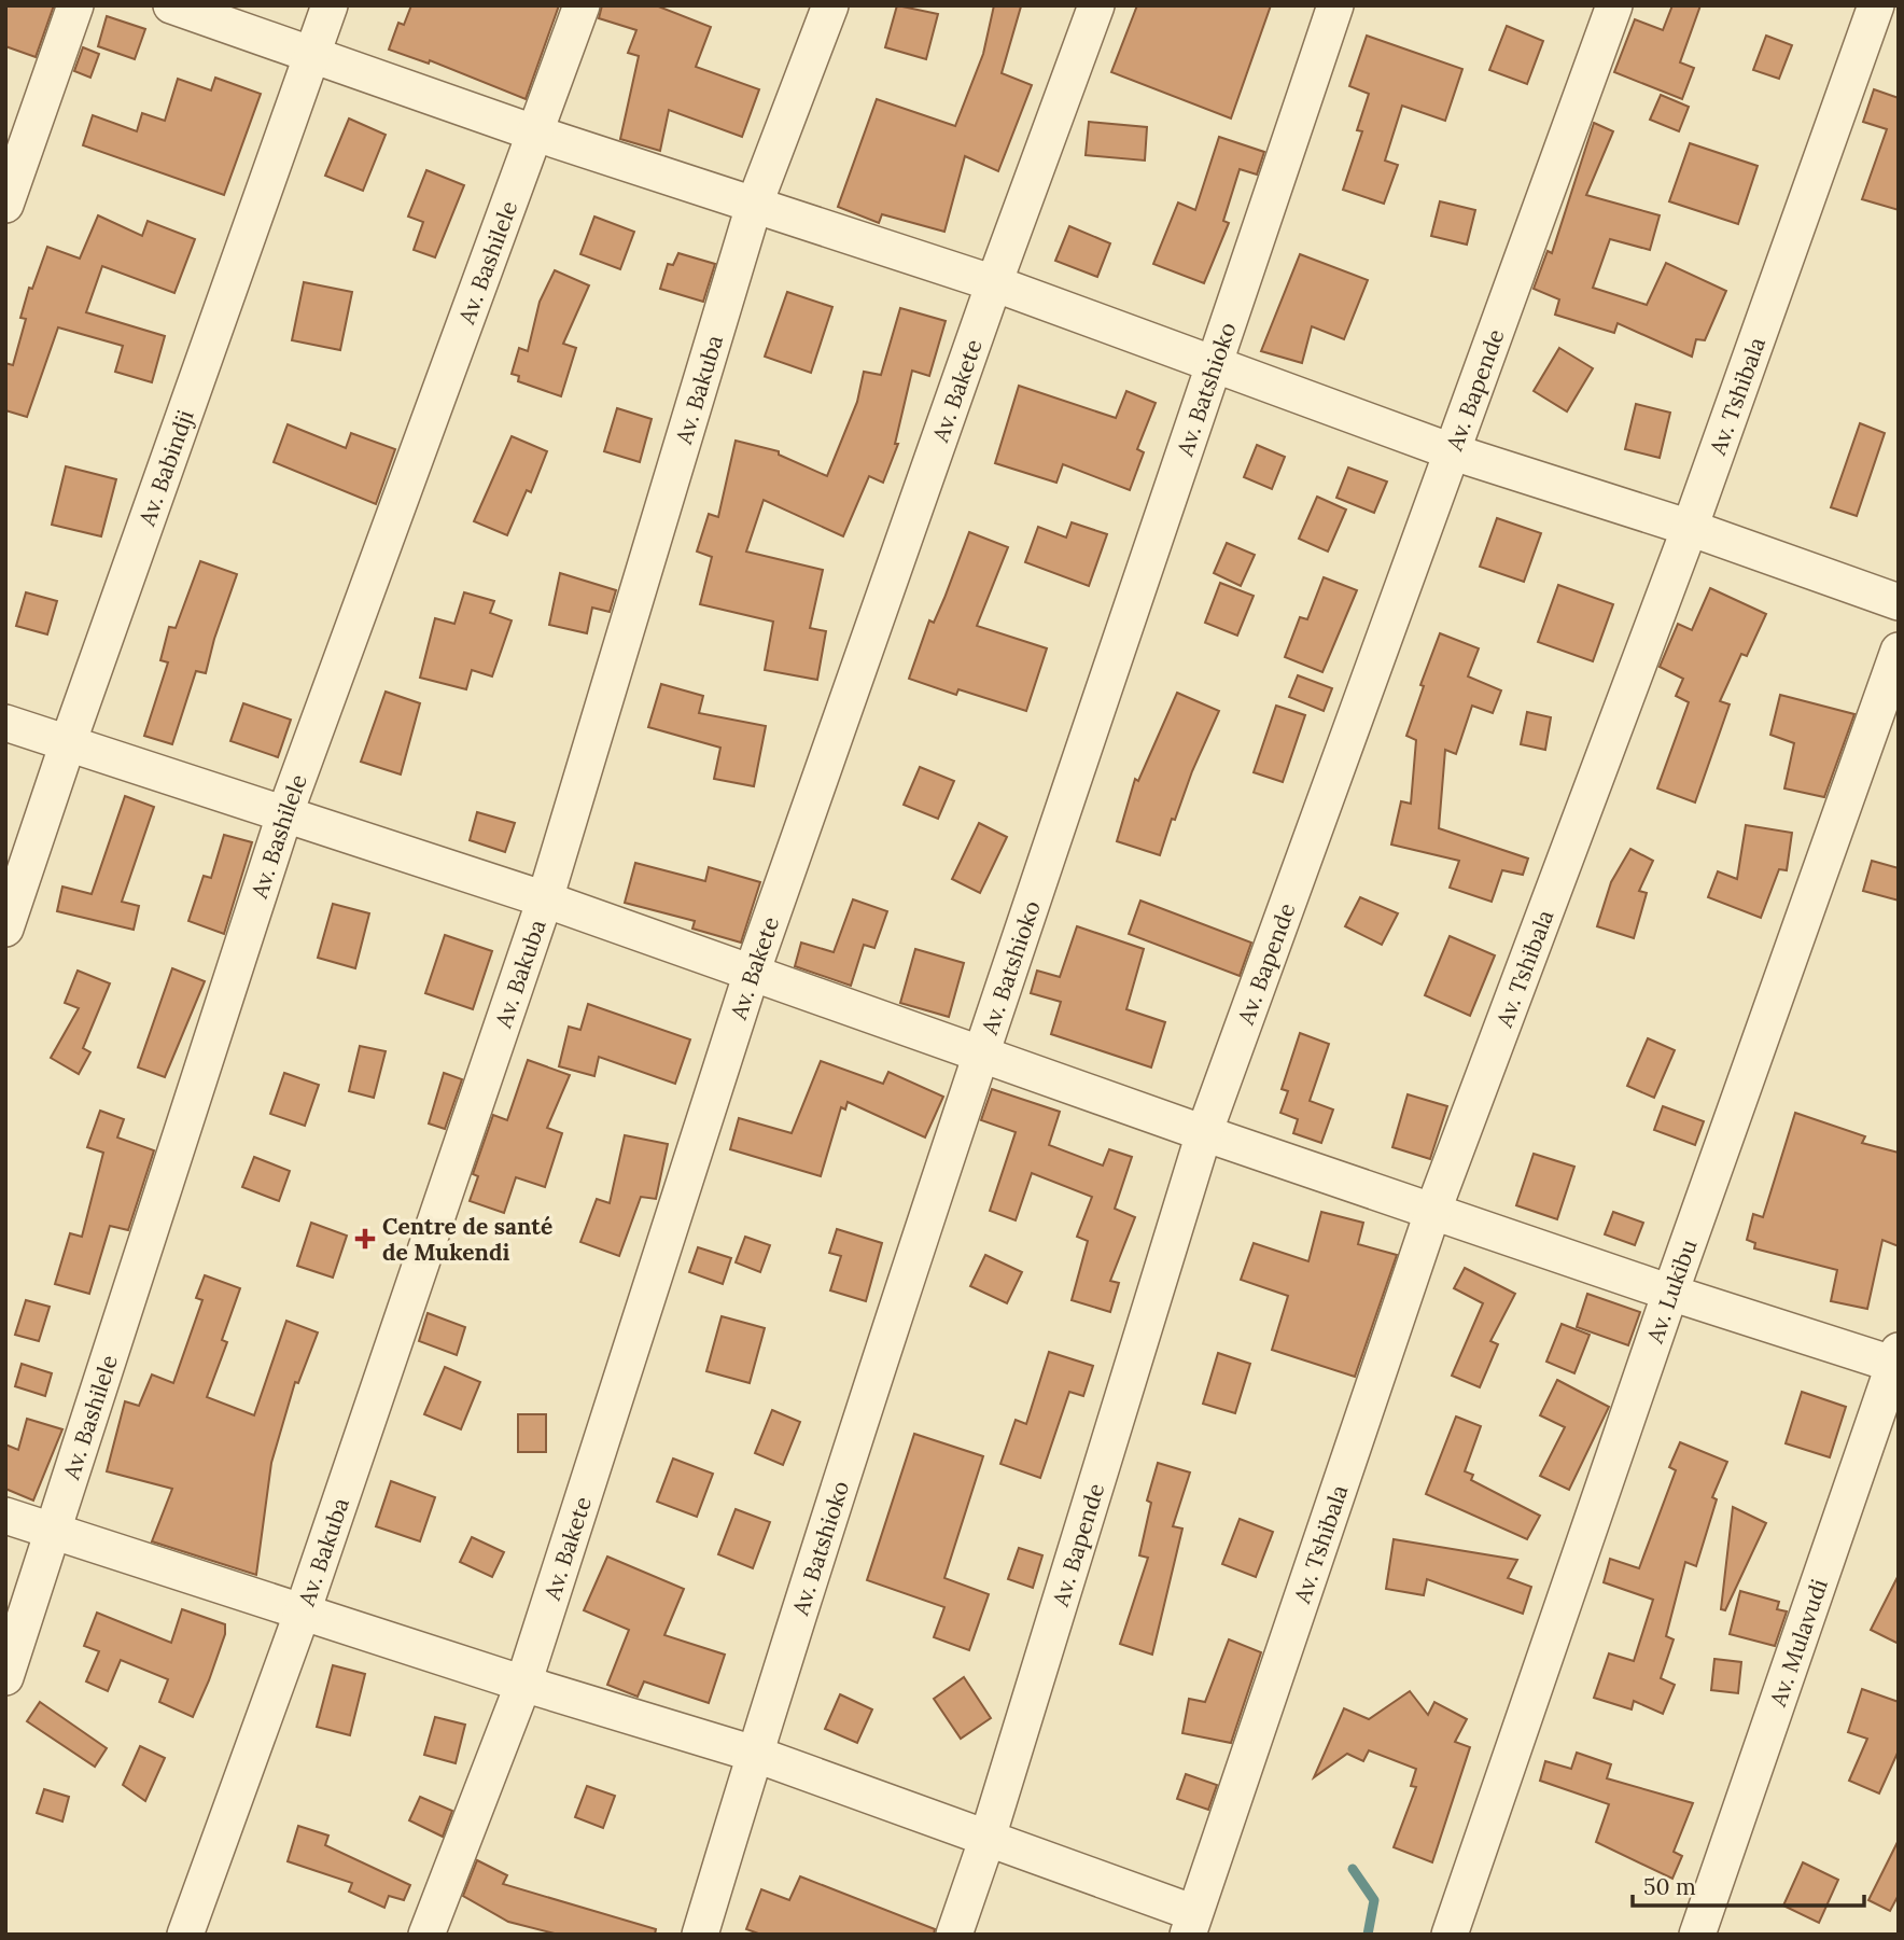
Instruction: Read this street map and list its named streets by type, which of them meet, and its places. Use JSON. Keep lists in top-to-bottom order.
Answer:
{
  "streets": {
    "street": [
      "Av. Bashilele",
      "Av. Batshioko",
      "Av. Bakuba",
      "Av. Bapende",
      "Av. Bakete",
      "Av. Tshibala",
      "Av. Babindji",
      "Av. Lukibu",
      "Av. Mulavudi"
    ]
  },
  "places": {
    "health": ["Centre de santé de Mukendi"]
  },
  "scale_bar": "50 m"
}
